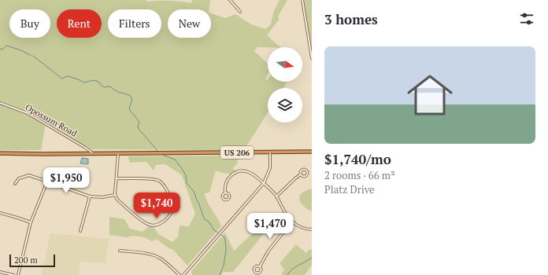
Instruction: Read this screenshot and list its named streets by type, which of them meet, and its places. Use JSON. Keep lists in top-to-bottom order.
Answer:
{
  "streets": {
    "highway": ["US 206"],
    "street": ["Opossum Road"]
  },
  "crossings": [
    ["Opossum Road", "US 206"]
  ],
  "scale_bar": "200 m",
  "north": "right",
  "page": {
    "heading": "3 homes",
    "chip": [
      "Buy",
      "Rent",
      "Filters",
      "New"
    ],
    "list": [
      {
        "name": "$1,740/mo",
        "note": "2 rooms · 66 m² · Platz Drive"
      }
    ],
    "price": ["$1,950", "$1,740", "$1,470"],
    "scale": "200 m"
  }
}
